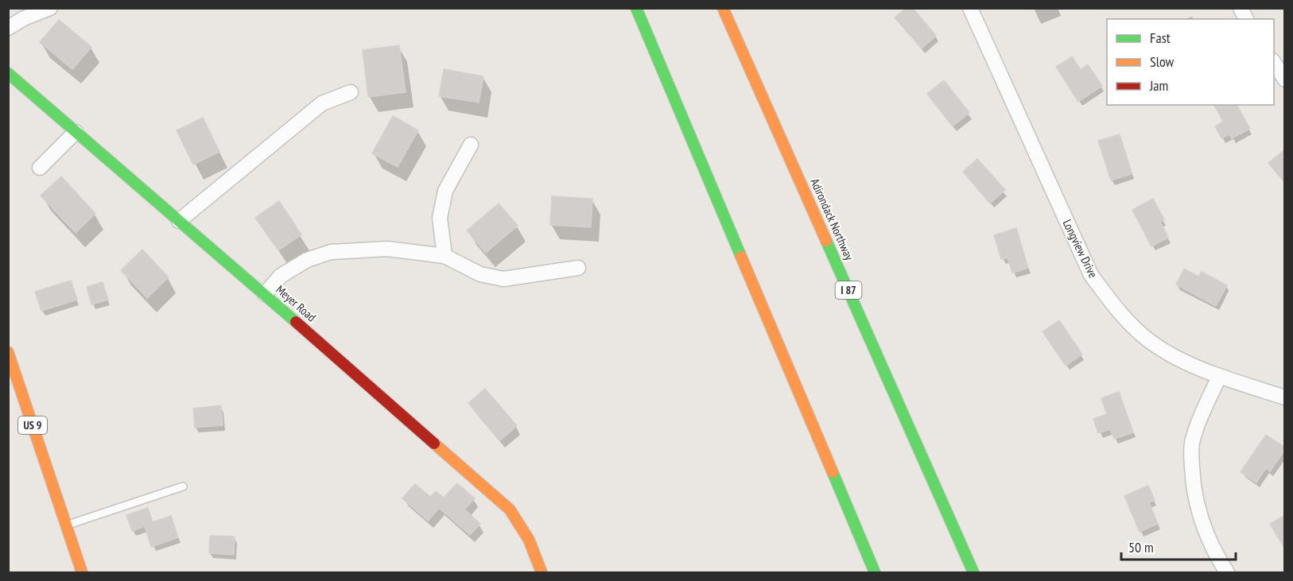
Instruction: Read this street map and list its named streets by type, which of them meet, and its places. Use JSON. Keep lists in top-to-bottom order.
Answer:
{
  "streets": {
    "main road": [
      "Adirondack Northway",
      "I 87",
      "Meyer Road",
      "US 9"
    ],
    "street": ["Longview Drive"]
  },
  "legend": ["Fast", "Slow", "Jam"],
  "scale_bar": "50 m"
}
